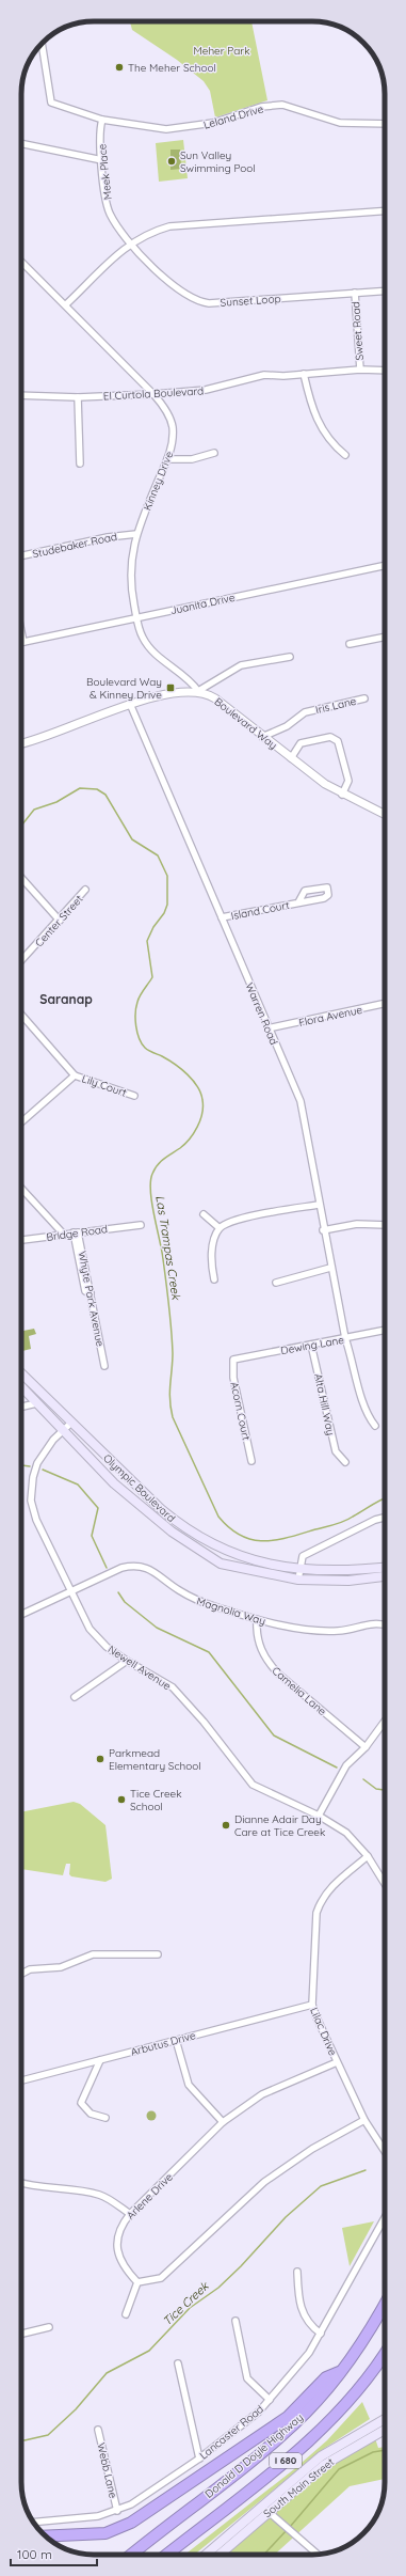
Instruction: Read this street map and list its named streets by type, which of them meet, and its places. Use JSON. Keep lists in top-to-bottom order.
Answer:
{
  "streets": {
    "highway": ["Donald D Doyle Highway", "I 680"],
    "main road": ["Olympic Boulevard", "South Main Street"],
    "street": [
      "Leland Drive",
      "Meek Place",
      "Sunset Loop",
      "Sweet Road",
      "El Curtola Boulevard",
      "Kinney Drive",
      "Studebaker Road",
      "Juanita Drive",
      "Iris Lane",
      "Boulevard Way",
      "Island Court",
      "Center Street",
      "Warren Road",
      "Flora Avenue",
      "Lily Court",
      "Bridge Road",
      "Whyte Park Avenue",
      "Dewing Lane",
      "Alta Hill Way",
      "Acorn Court",
      "Magnolia Way",
      "Newell Avenue",
      "Camelia Lane",
      "Lilac Drive",
      "Arbutus Drive",
      "Arlene Drive",
      "Lancaster Road",
      "Webb Lane"
    ]
  },
  "crossings": [
    ["Leland Drive", "Meek Place"],
    ["Meek Place", "Sunset Loop"],
    ["Sunset Loop", "Sweet Road"],
    ["Sweet Road", "El Curtola Boulevard"],
    ["El Curtola Boulevard", "Kinney Drive"],
    ["Kinney Drive", "Studebaker Road"],
    ["Kinney Drive", "Juanita Drive"],
    ["Kinney Drive", "Boulevard Way"],
    ["Iris Lane", "Boulevard Way"],
    ["Island Court", "Warren Road"],
    ["Warren Road", "Flora Avenue"],
    ["Warren Road", "Dewing Lane"],
    ["Bridge Road", "Whyte Park Avenue"],
    ["Dewing Lane", "Alta Hill Way"],
    ["Dewing Lane", "Acorn Court"],
    ["Olympic Boulevard", "Newell Avenue"],
    ["Magnolia Way", "Newell Avenue"],
    ["Magnolia Way", "Camelia Lane"],
    ["Newell Avenue", "Lilac Drive"],
    ["Lilac Drive", "Arbutus Drive"],
    ["Lilac Drive", "Arlene Drive"],
    ["Lancaster Road", "Webb Lane"]
  ],
  "districts": ["Saranap"],
  "water": ["Las Trampas Creek", "Tice Creek"],
  "parks": ["Meher Park"],
  "places": {
    "other": [
      "The Meher School",
      "Sun Valley Swimming Pool",
      "Parkmead Elementary School",
      "Tice Creek School",
      "Dianne Adair Day Care at Tice Creek"
    ],
    "transit": ["Boulevard Way & Kinney Drive"]
  },
  "scale_bar": "100 m"
}
